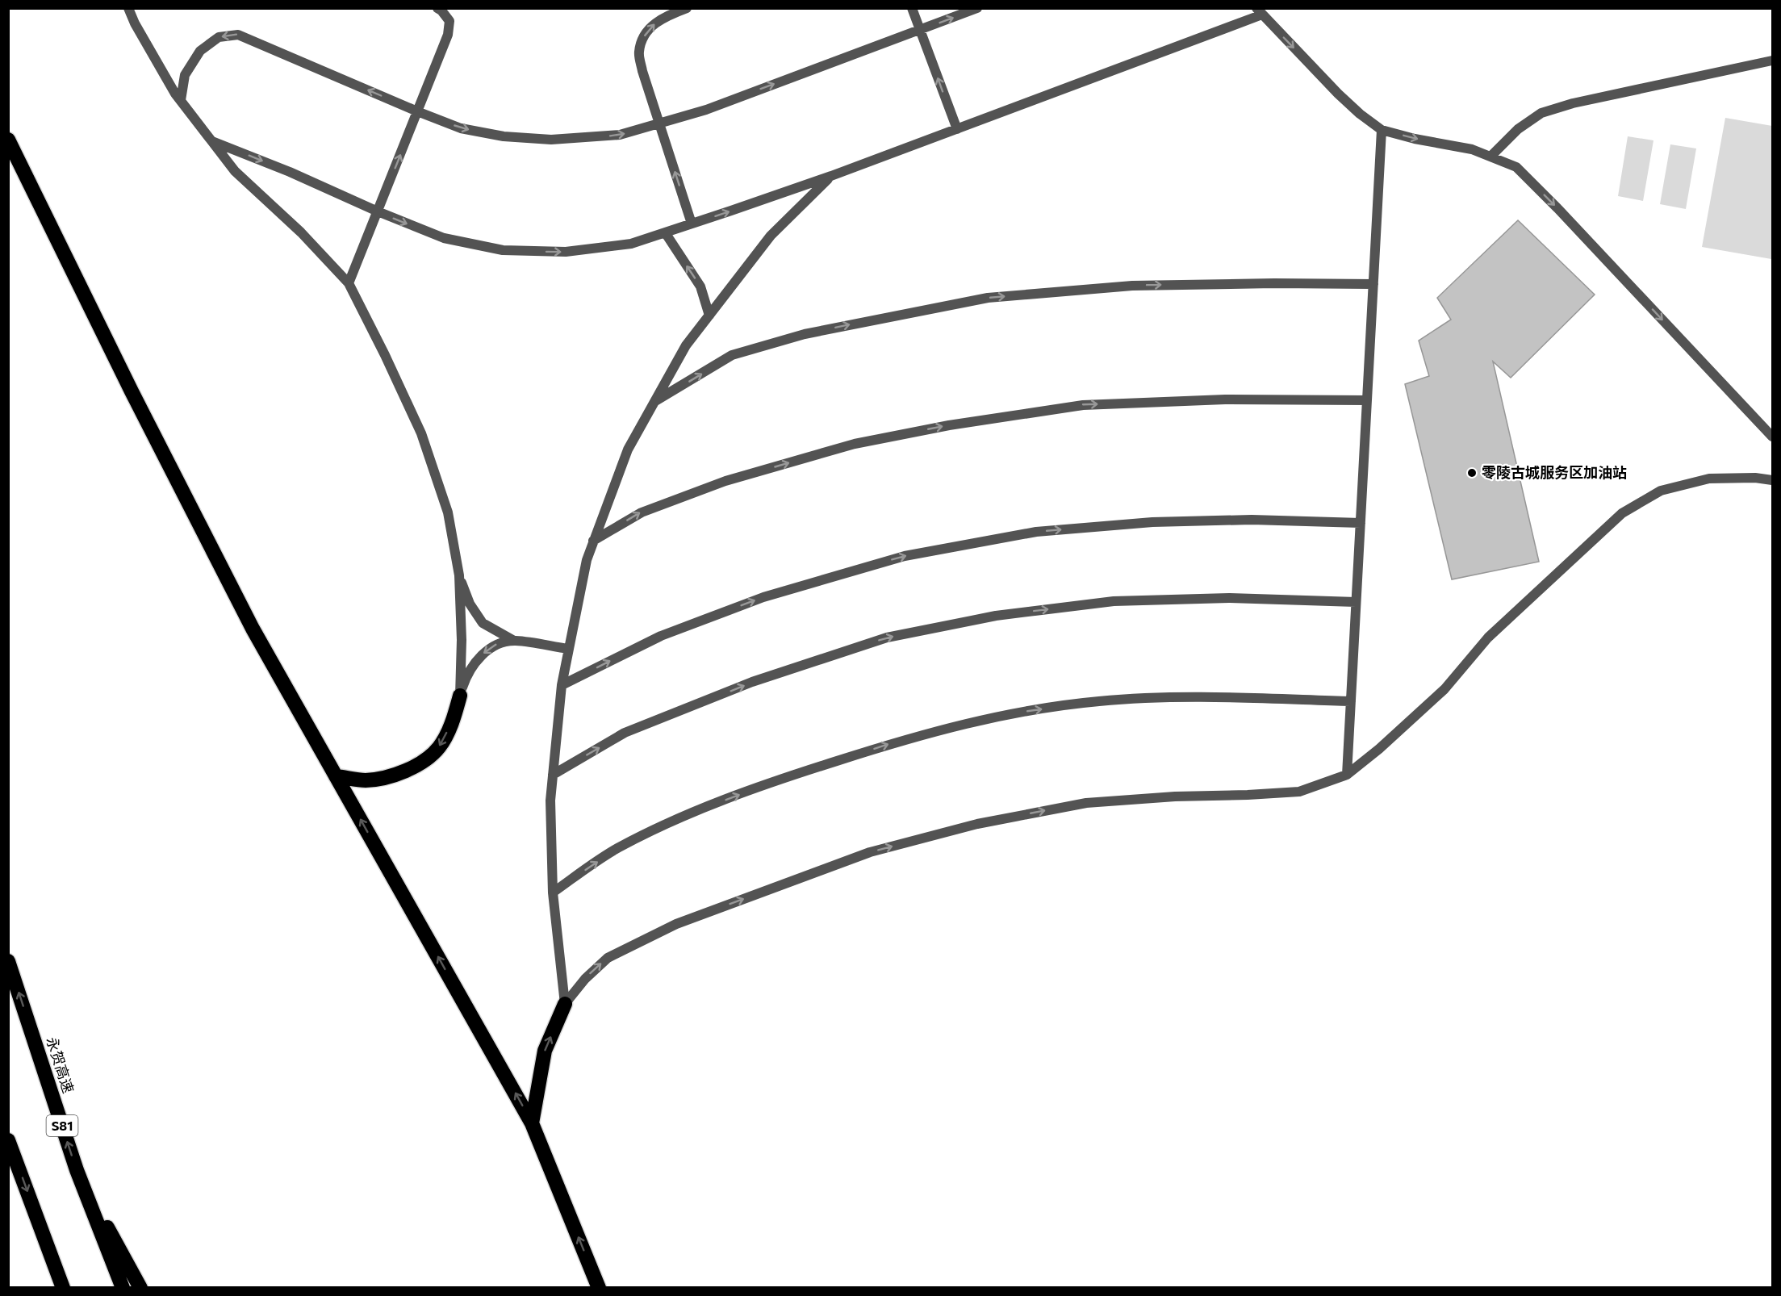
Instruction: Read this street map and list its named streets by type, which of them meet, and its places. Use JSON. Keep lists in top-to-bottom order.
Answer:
{
  "streets": {
    "highway": ["永贺高速", "S81"]
  },
  "one_way": ["永贺高速"],
  "places": ["零陵古城服务区加油站"]
}
